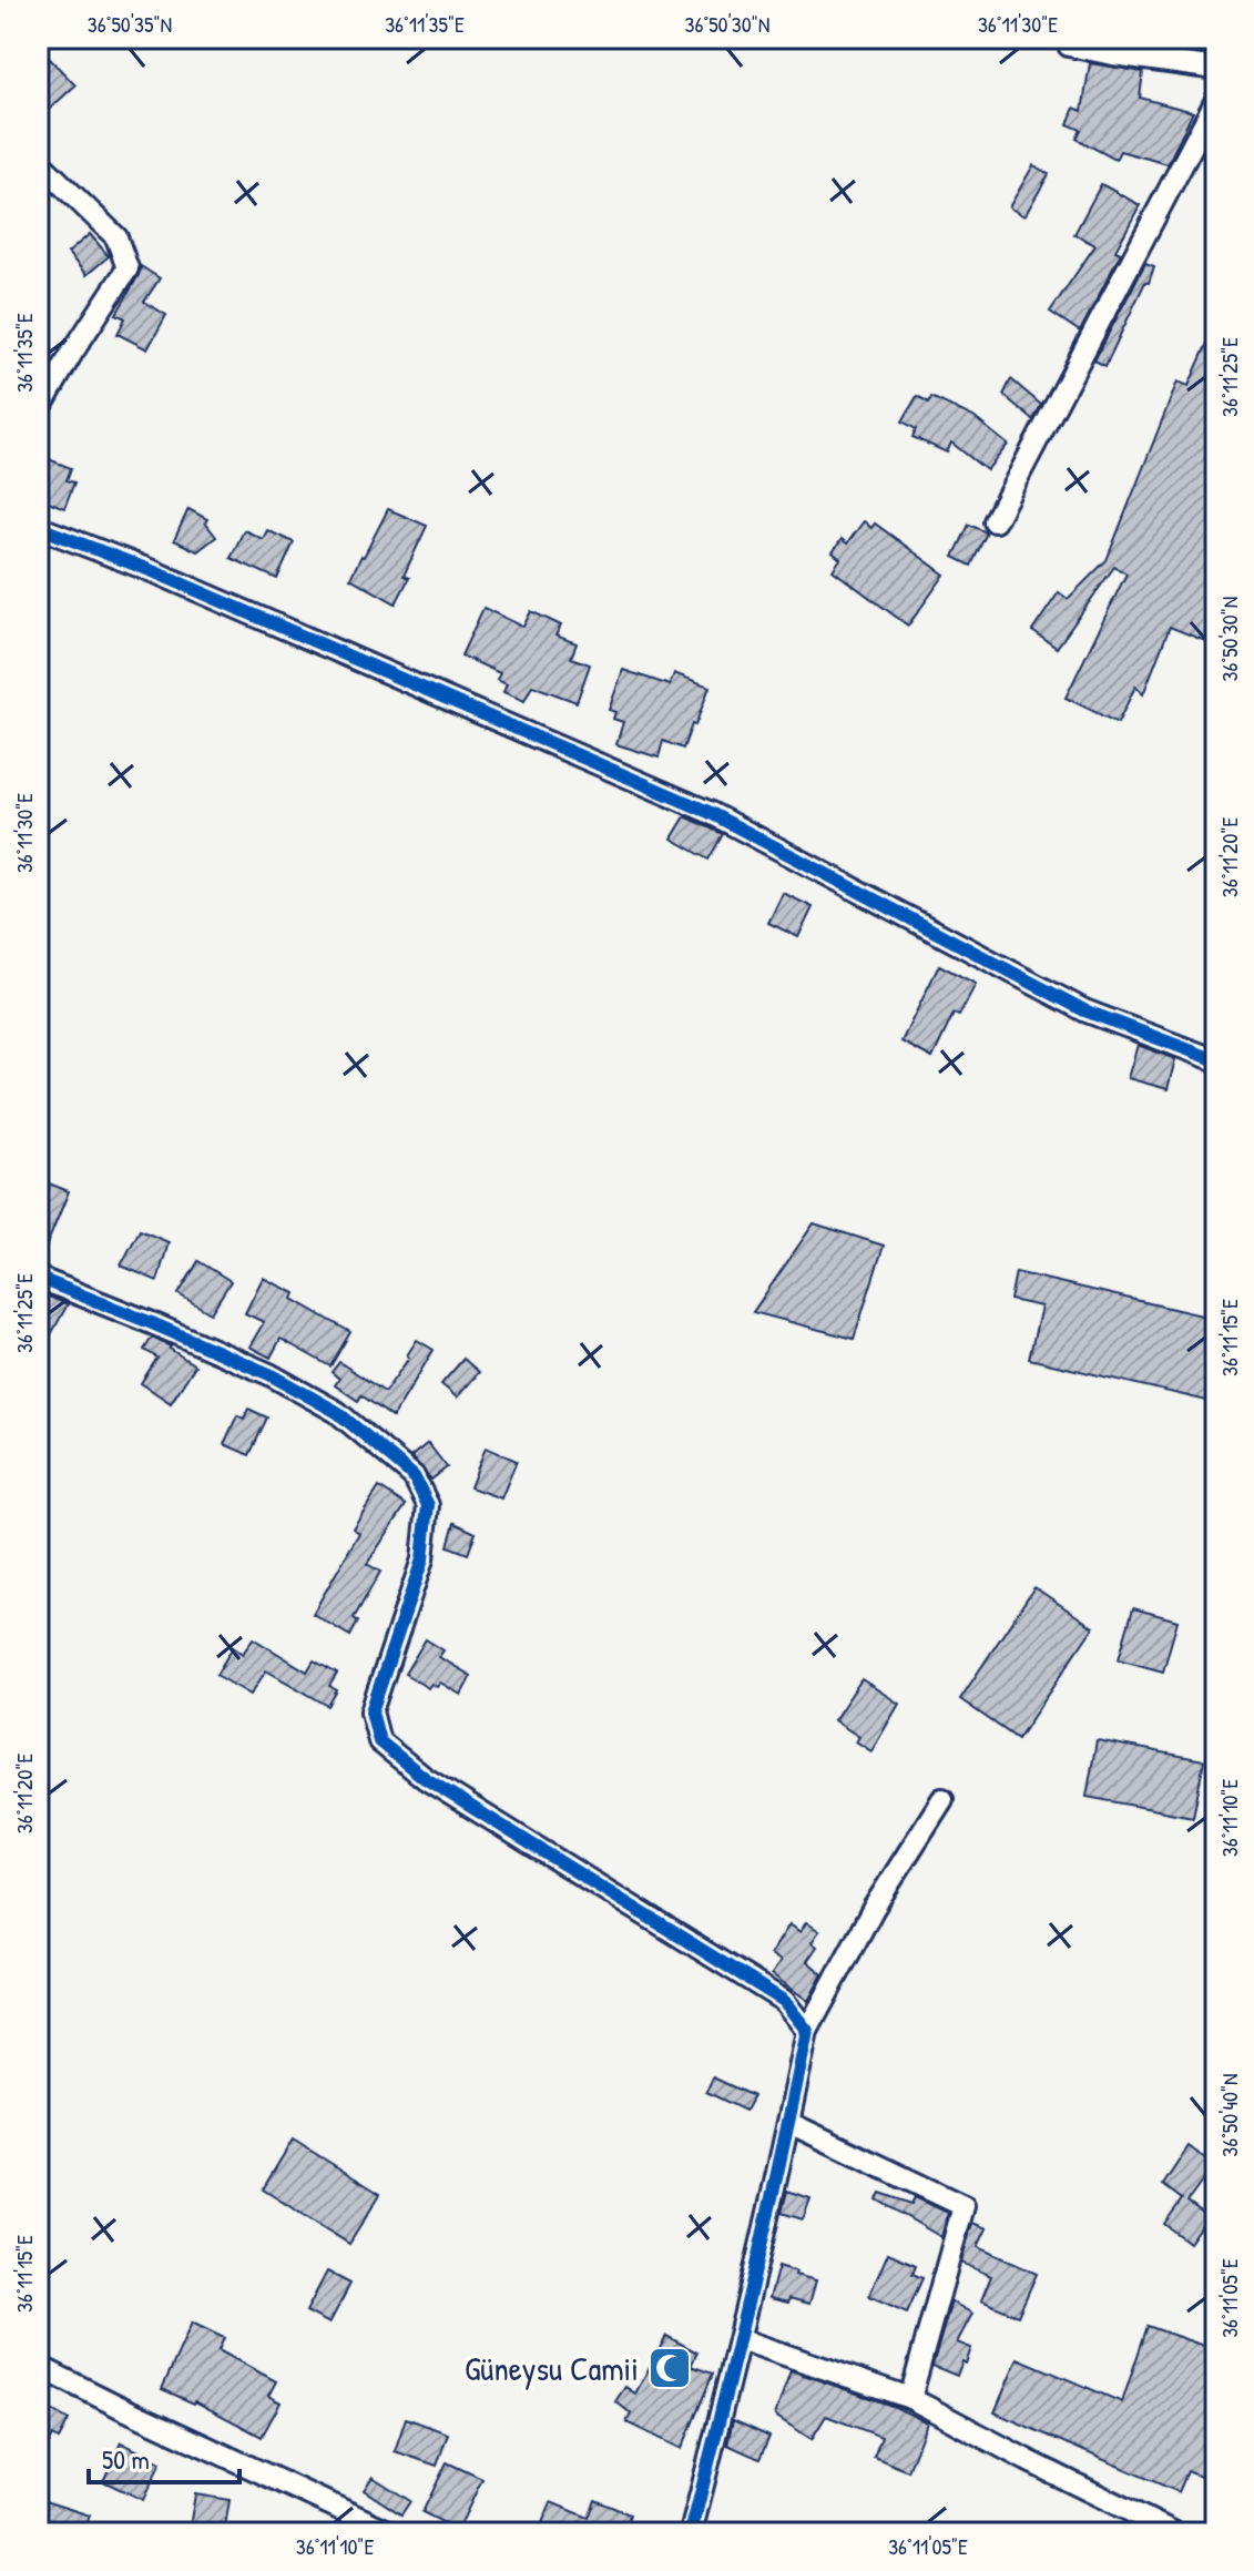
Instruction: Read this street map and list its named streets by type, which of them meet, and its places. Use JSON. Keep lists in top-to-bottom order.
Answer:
{
  "places": {
    "mosque": ["Güneysu Camii"]
  },
  "scale_bar": "50 m",
  "coordinates": [
    "36°50'35\"N",
    "36°11'35\"E",
    "36°50'30\"N",
    "36°11'30\"E",
    "36°11'25\"E",
    "36°11'20\"E",
    "36°11'15\"E",
    "36°11'10\"E",
    "36°50'40\"N",
    "36°11'05\"E"
  ]
}
